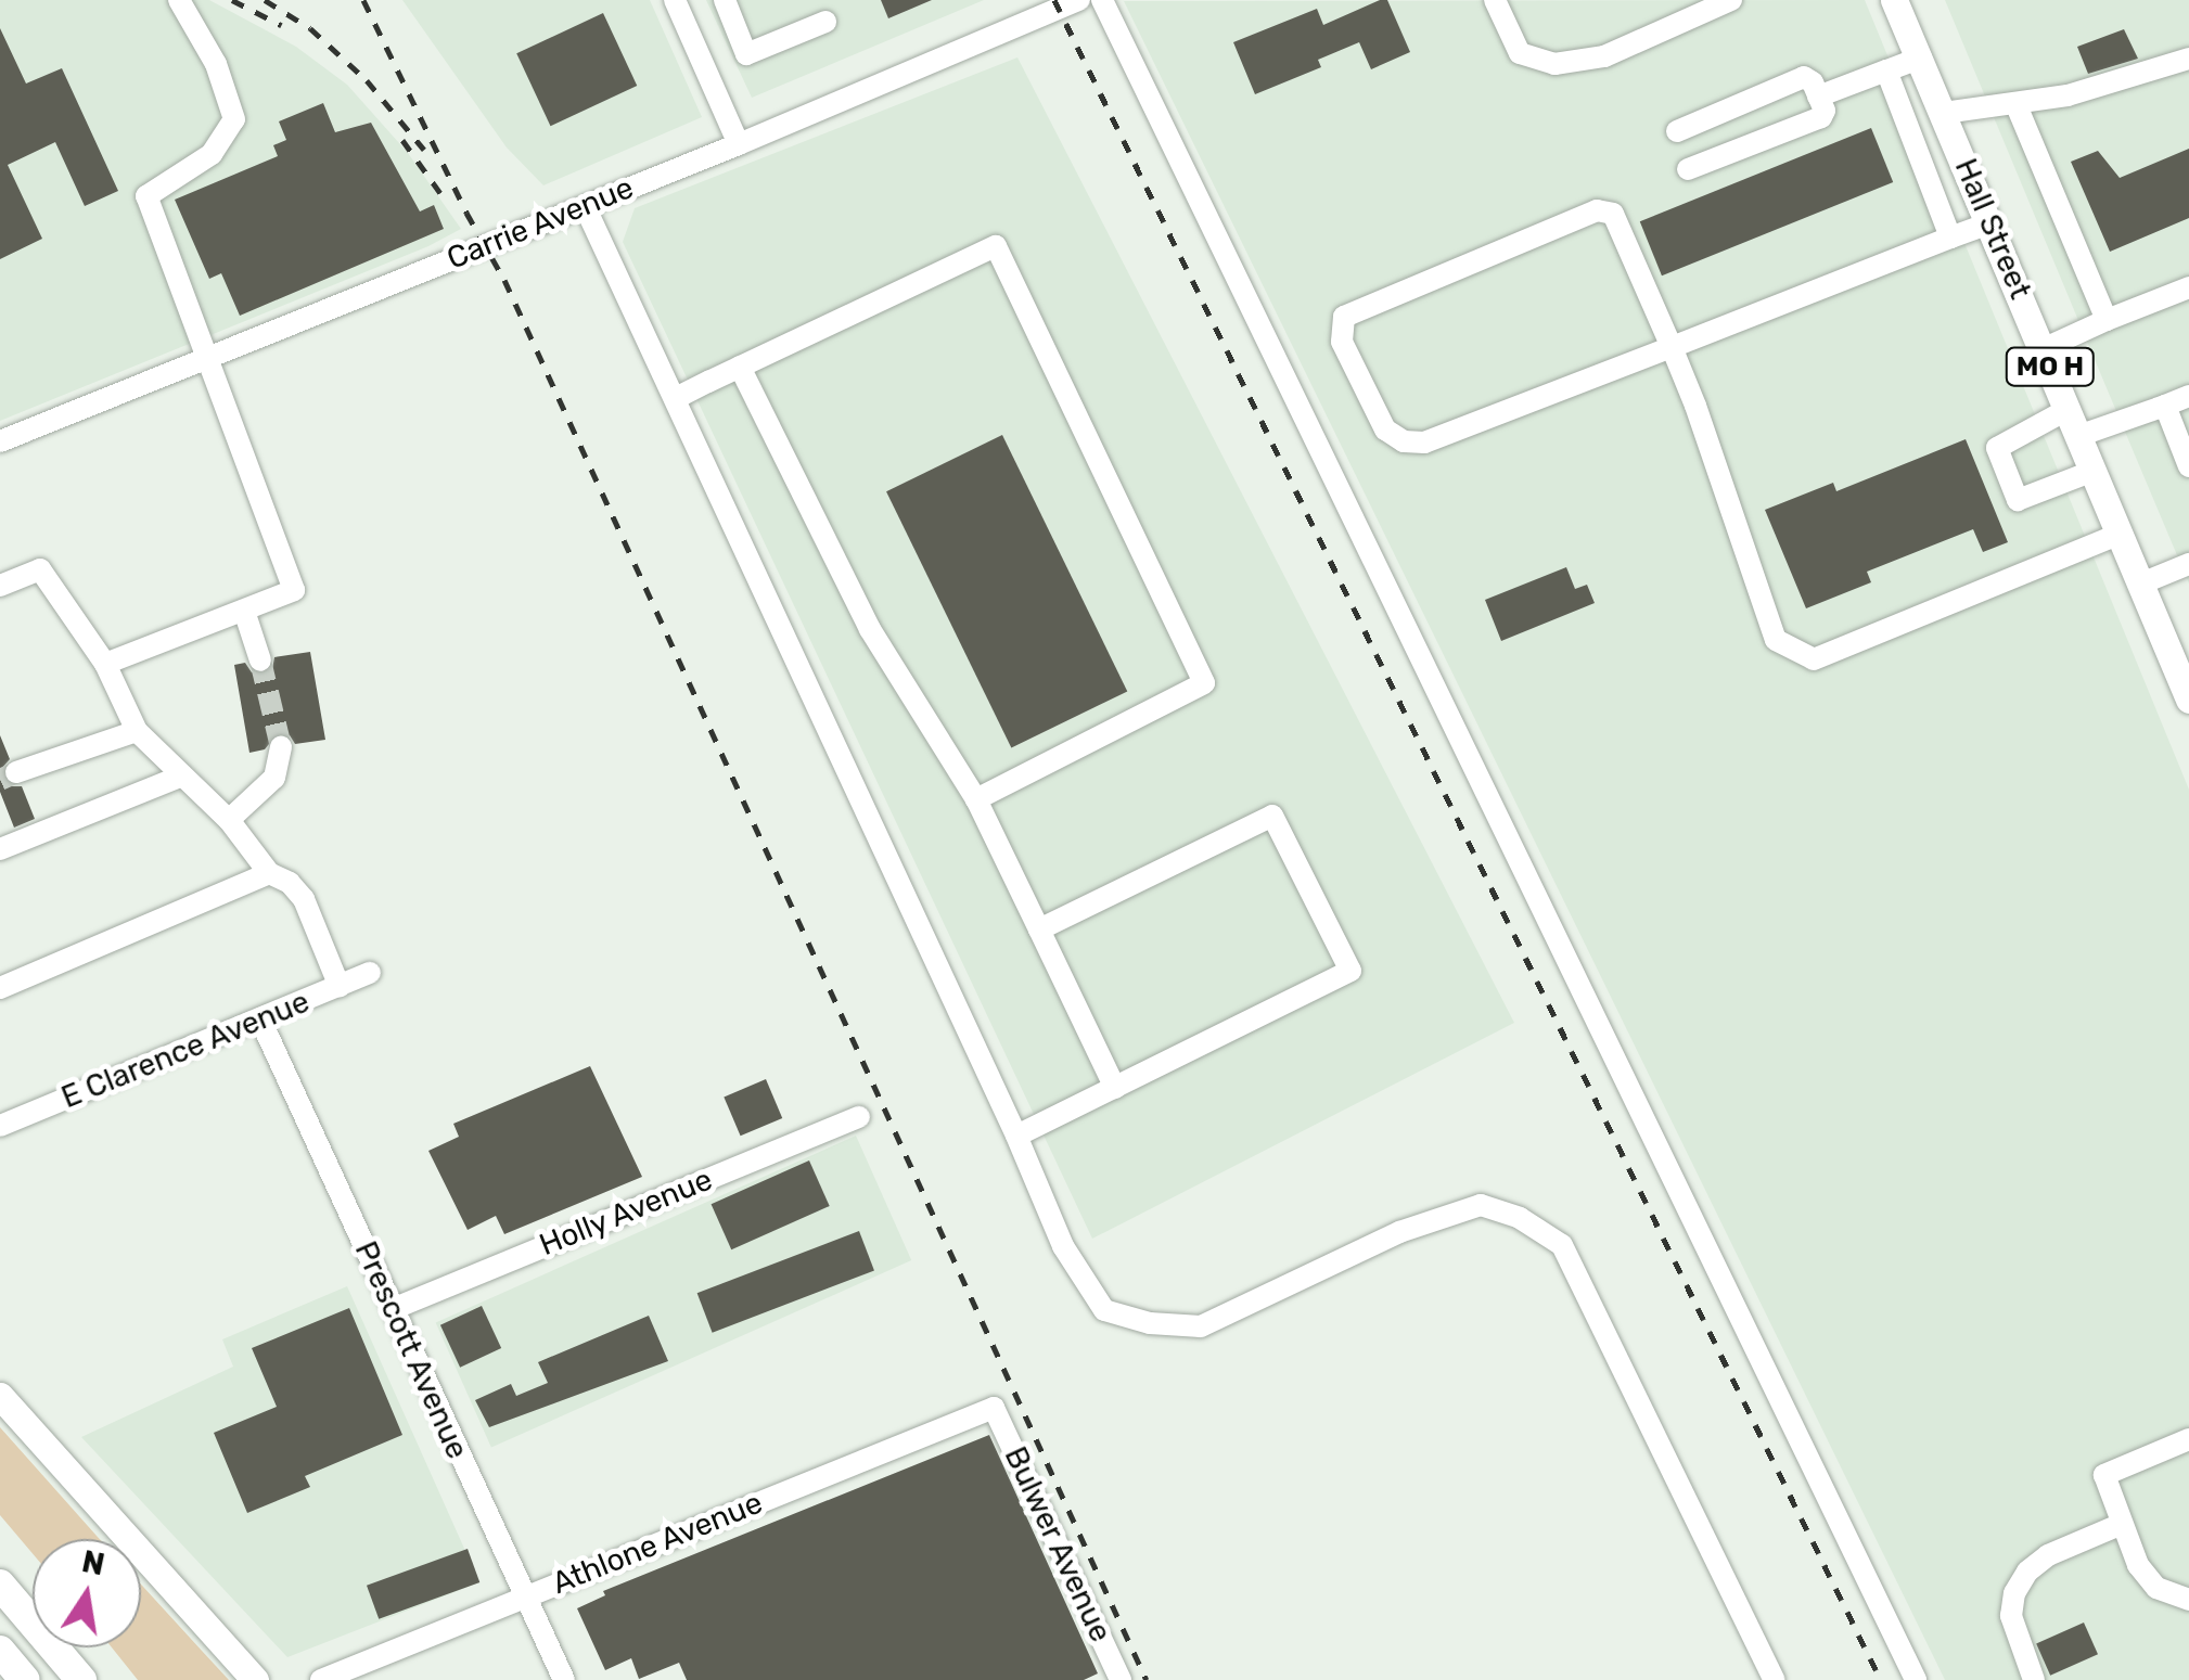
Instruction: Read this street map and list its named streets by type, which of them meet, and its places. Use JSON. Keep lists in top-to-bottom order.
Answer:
{
  "streets": {
    "main road": ["Hall Street", "MO H"],
    "street": [
      "Carrie Avenue",
      "E Clarence Avenue",
      "Holly Avenue",
      "Prescott Avenue",
      "Athlone Avenue",
      "Bulwer Avenue"
    ]
  },
  "crossings": [
    ["E Clarence Avenue", "Prescott Avenue"],
    ["Holly Avenue", "Prescott Avenue"],
    ["Prescott Avenue", "Athlone Avenue"],
    ["Athlone Avenue", "Bulwer Avenue"]
  ],
  "north": "top"
}
